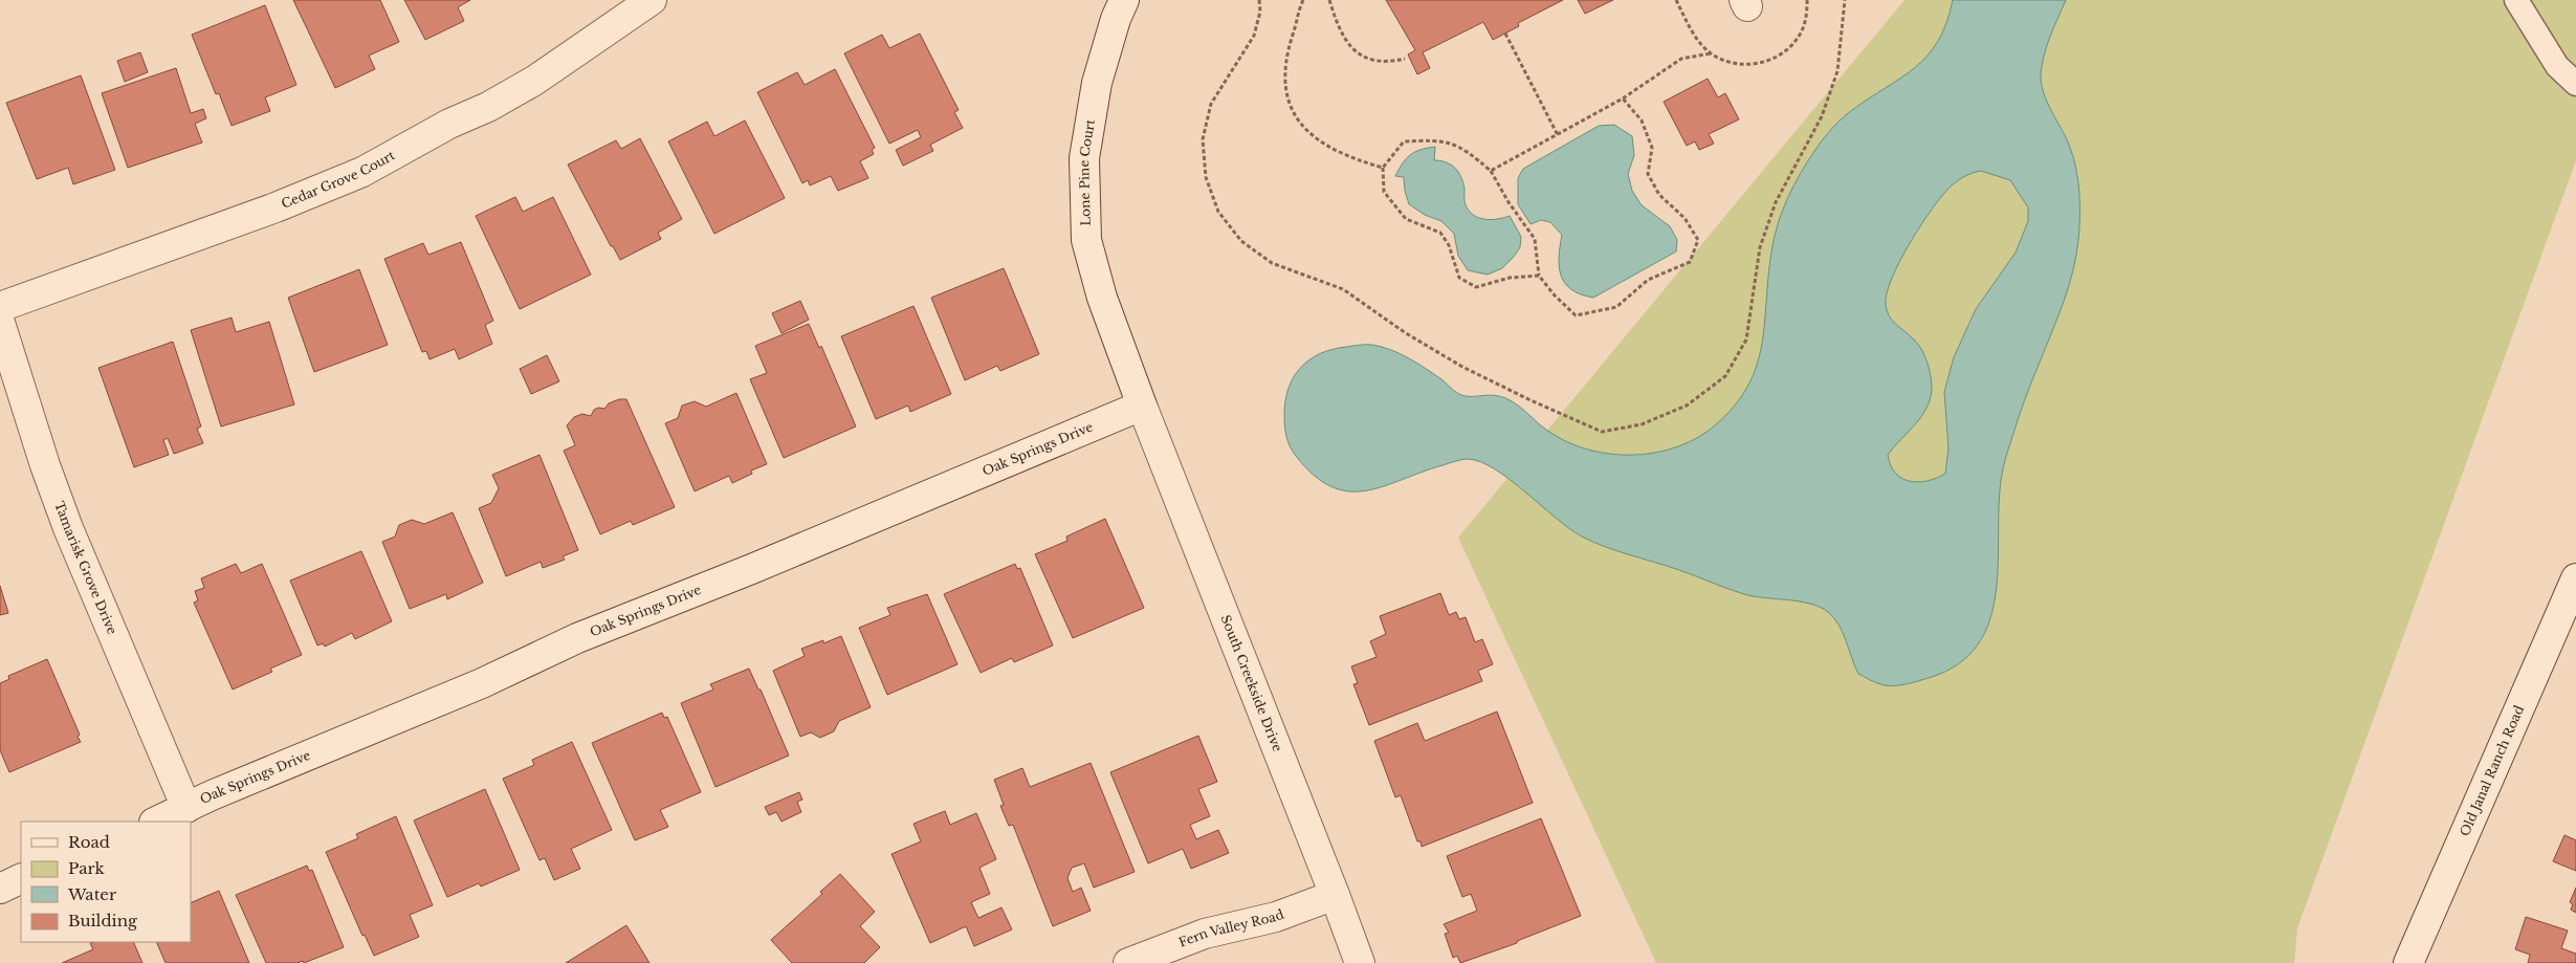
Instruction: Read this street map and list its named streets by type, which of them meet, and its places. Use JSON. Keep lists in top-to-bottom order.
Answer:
{
  "streets": {
    "street": [
      "Lone Pine Court",
      "Cedar Grove Court",
      "Oak Springs Drive",
      "Tamarisk Grove Drive",
      "South Creekside Drive",
      "Old Janal Ranch Road",
      "Fern Valley Road"
    ]
  },
  "crossings": [
    ["Lone Pine Court", "Oak Springs Drive"],
    ["Lone Pine Court", "South Creekside Drive"],
    ["Oak Springs Drive", "Tamarisk Grove Drive"],
    ["Oak Springs Drive", "South Creekside Drive"],
    ["South Creekside Drive", "Fern Valley Road"]
  ],
  "legend": [
    "Road",
    "Park",
    "Water",
    "Building"
  ]
}
